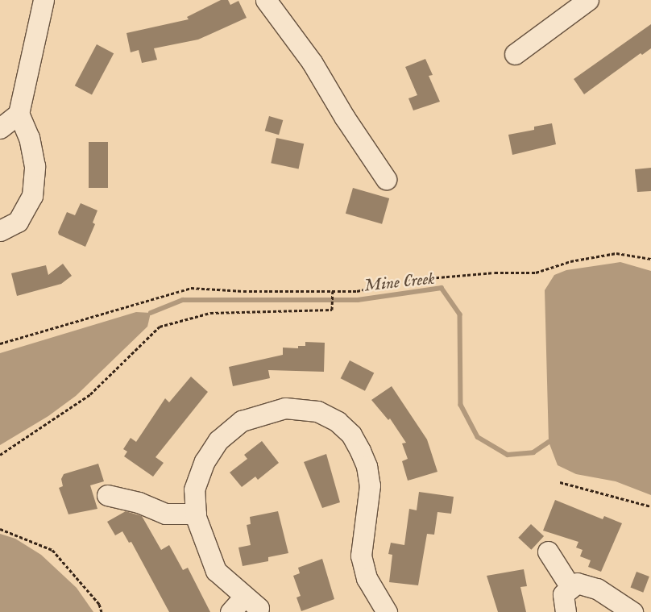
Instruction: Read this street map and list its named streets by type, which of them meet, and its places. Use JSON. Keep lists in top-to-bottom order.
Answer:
{
  "water": ["Mine Creek"]
}
